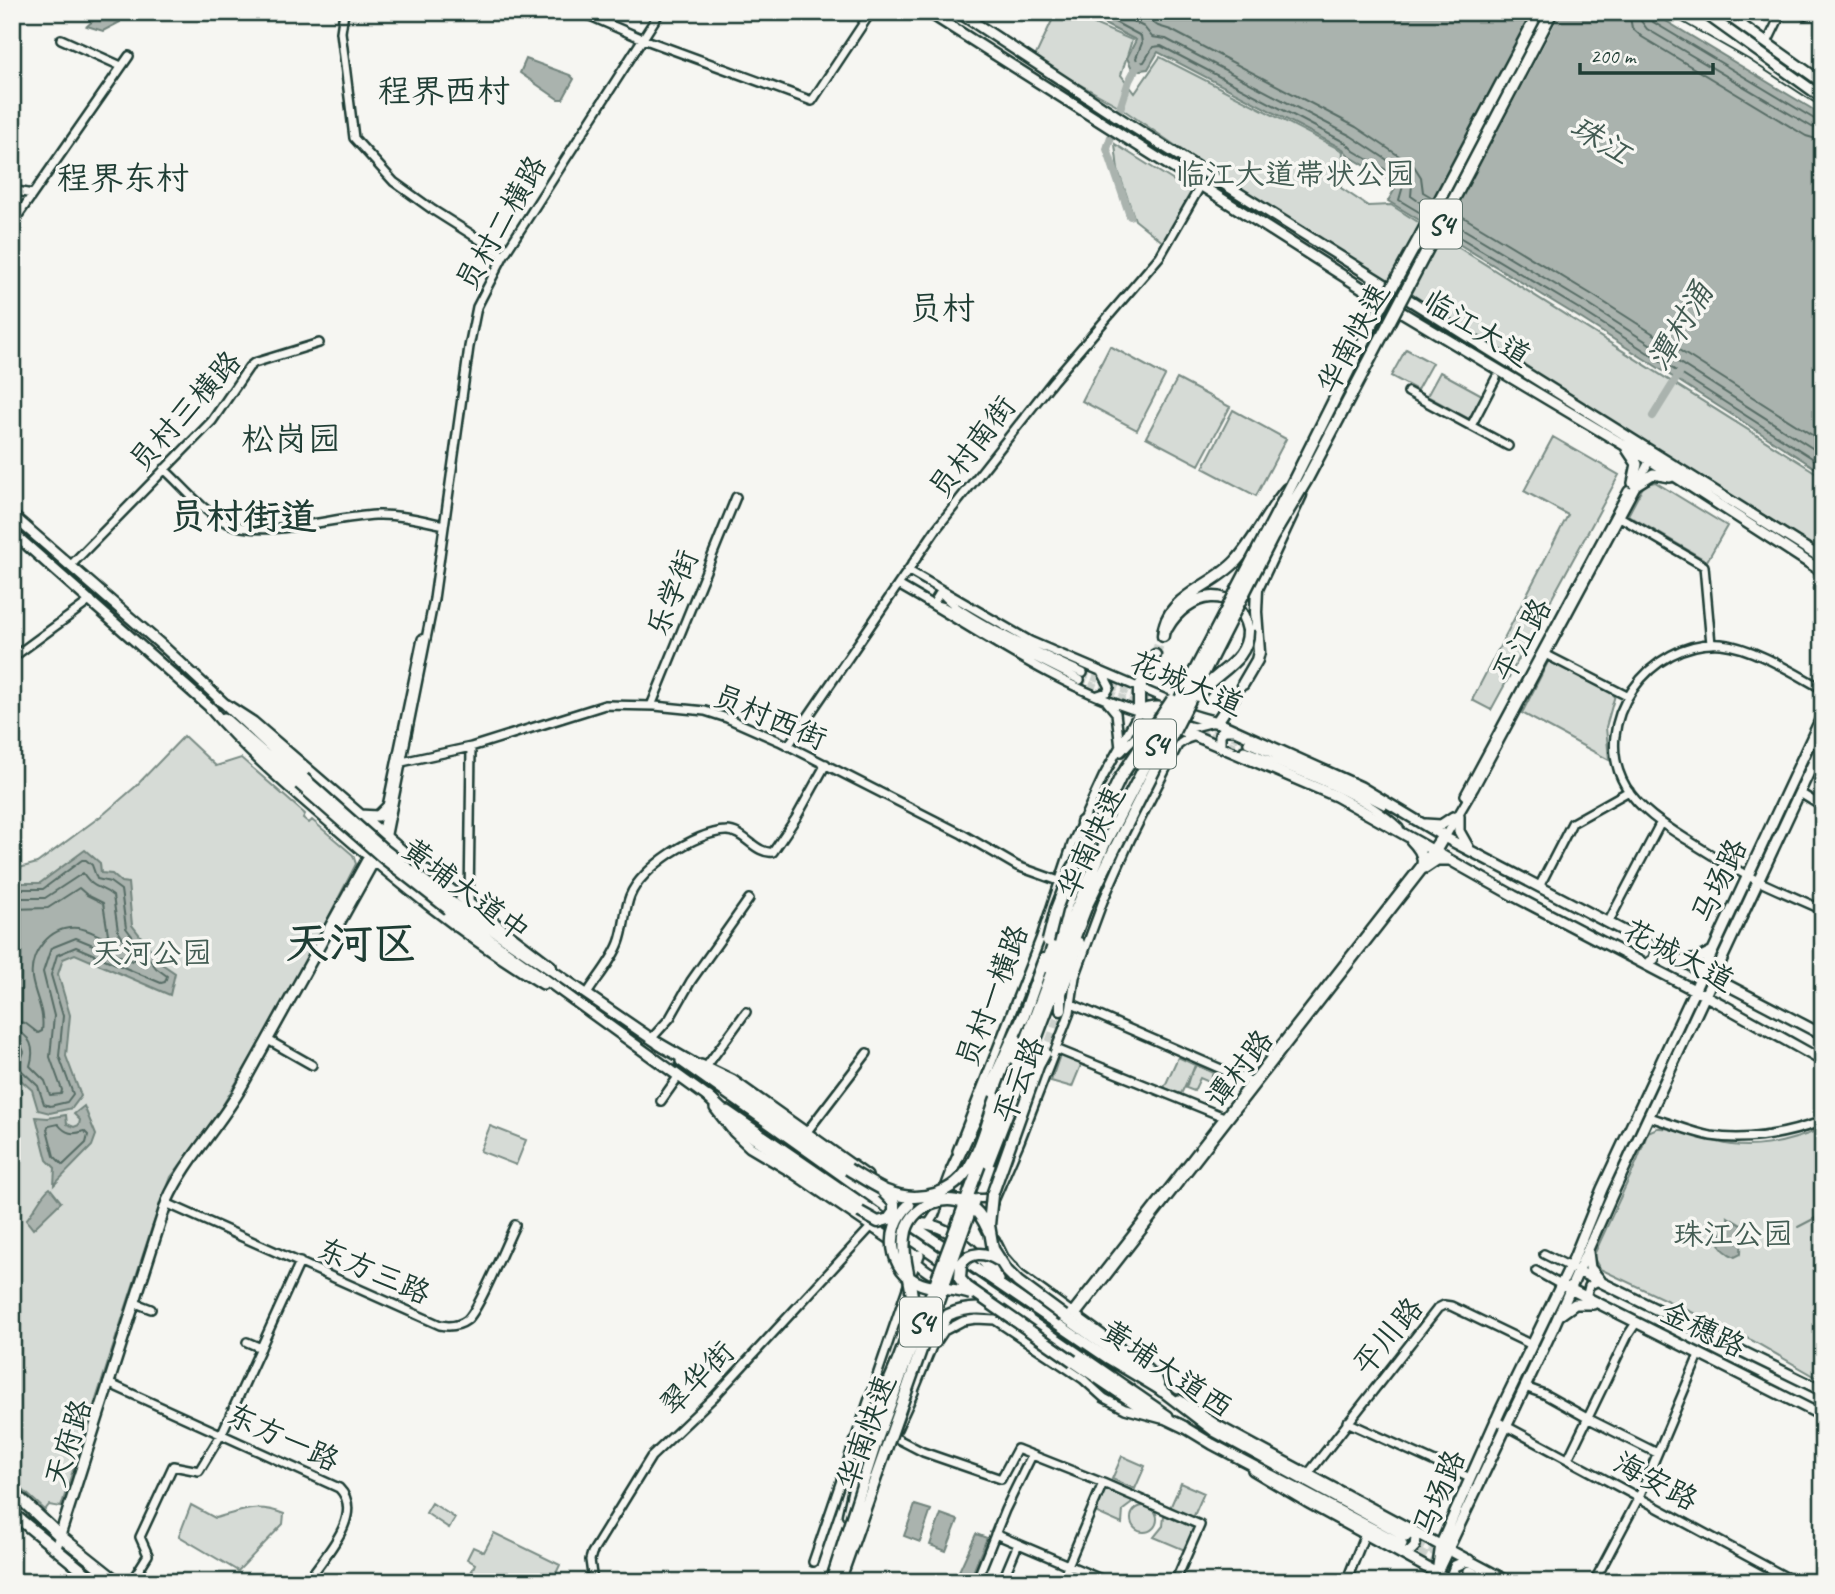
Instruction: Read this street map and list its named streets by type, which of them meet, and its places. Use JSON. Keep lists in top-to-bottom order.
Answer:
{
  "streets": {
    "highway": ["S4", "华南快速"],
    "main road": [
      "临江大道",
      "花城大道",
      "马场路",
      "黄埔大道中",
      "金穗路",
      "黄埔大道西",
      "天府路"
    ],
    "street": [
      "员村二横路",
      "员村三横路",
      "员村南街",
      "乐学街",
      "平江路",
      "员村西街",
      "员村一横路",
      "谭村路",
      "平云路",
      "东方三路",
      "平川路",
      "翠华街",
      "东方一路",
      "海安路"
    ]
  },
  "crossings": [
    ["员村二横路", "员村西街"],
    ["员村二横路", "天府路"],
    ["临江大道", "员村南街"],
    ["临江大道", "平江路"],
    ["员村三横路", "黄埔大道中"],
    ["员村南街", "花城大道"],
    ["员村南街", "员村西街"],
    ["乐学街", "员村西街"],
    ["平江路", "花城大道"],
    ["平江路", "谭村路"],
    ["花城大道", "马场路"],
    ["花城大道", "员村一横路"],
    ["花城大道", "谭村路"],
    ["花城大道", "平云路"],
    ["员村西街", "员村一横路"],
    ["马场路", "金穗路"],
    ["马场路", "平川路"],
    ["马场路", "海安路"],
    ["黄埔大道中", "黄埔大道西"],
    ["谭村路", "平云路"],
    ["东方三路", "天府路"],
    ["东方一路", "天府路"]
  ],
  "districts": [
    "程界西村",
    "程界东村",
    "员村",
    "松岗园",
    "员村街道",
    "天河区"
  ],
  "water": ["珠江", "潭村涌"],
  "parks": ["临江大道带状公园", "天河公园", "珠江公园"],
  "scale_bar": "200 m"
}
